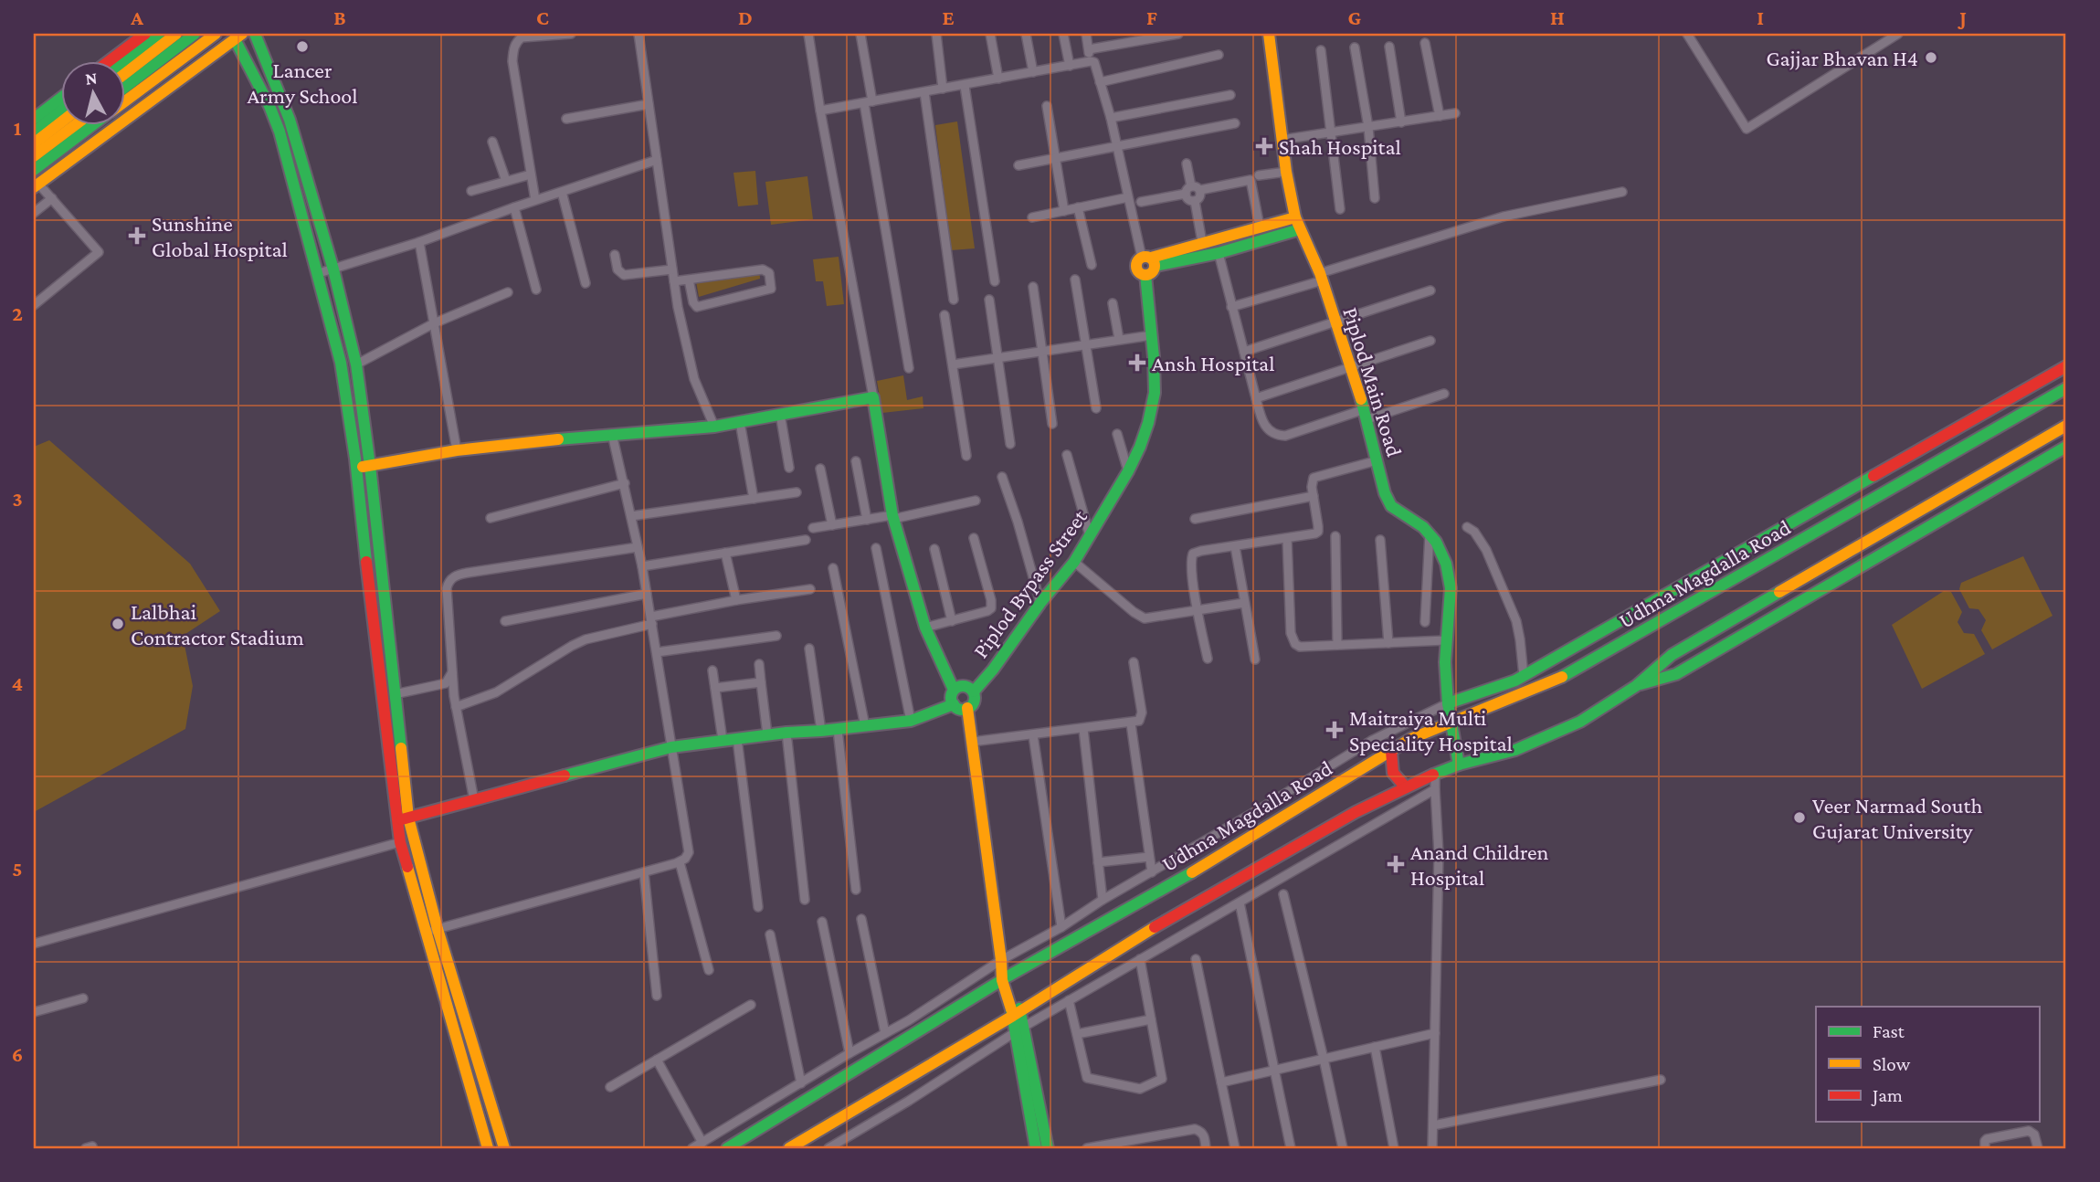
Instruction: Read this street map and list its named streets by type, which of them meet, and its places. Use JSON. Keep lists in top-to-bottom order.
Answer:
{
  "streets": {
    "street": ["Piplod Main Road", "Udhna Magdalla Road", "Piplod Bypass Street"]
  },
  "crossings": [
    ["Piplod Main Road", "Udhna Magdalla Road"]
  ],
  "places": {
    "other": [
      "Lancer Army School",
      "Gajjar Bhavan H4",
      "Lalbhai Contractor Stadium",
      "Veer Narmad South Gujarat University"
    ],
    "health": [
      "Shah Hospital",
      "Sunshine Global Hospital",
      "Ansh Hospital",
      "Maitraiya Multi Speciality Hospital",
      "Anand Children Hospital"
    ]
  },
  "legend": ["Fast", "Slow", "Jam"],
  "north": "top",
  "grid": {
    "columns": [
      "A",
      "B",
      "C",
      "D",
      "E",
      "F",
      "G",
      "H",
      "I",
      "J"
    ],
    "rows": [
      "1",
      "2",
      "3",
      "4",
      "5",
      "6"
    ]
  }
}
